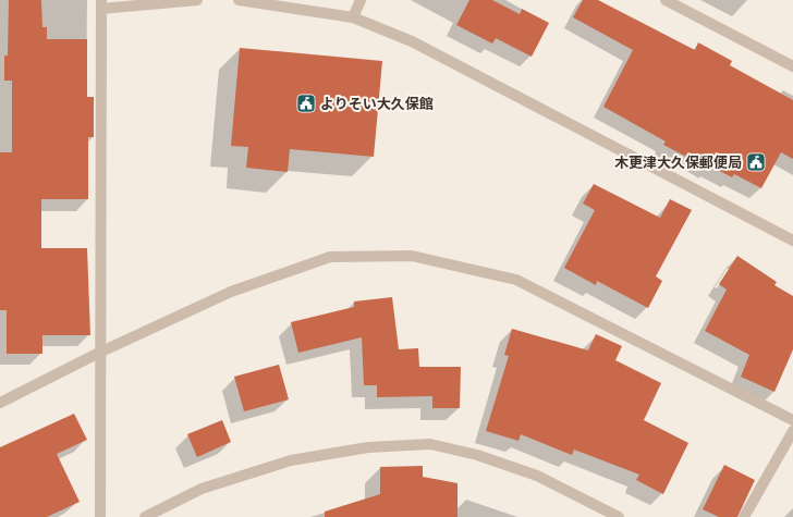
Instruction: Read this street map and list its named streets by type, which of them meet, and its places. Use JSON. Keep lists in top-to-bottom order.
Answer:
{
  "places": {
    "public building": ["よりそい大久保館", "木更津大久保郵便局"]
  }
}
